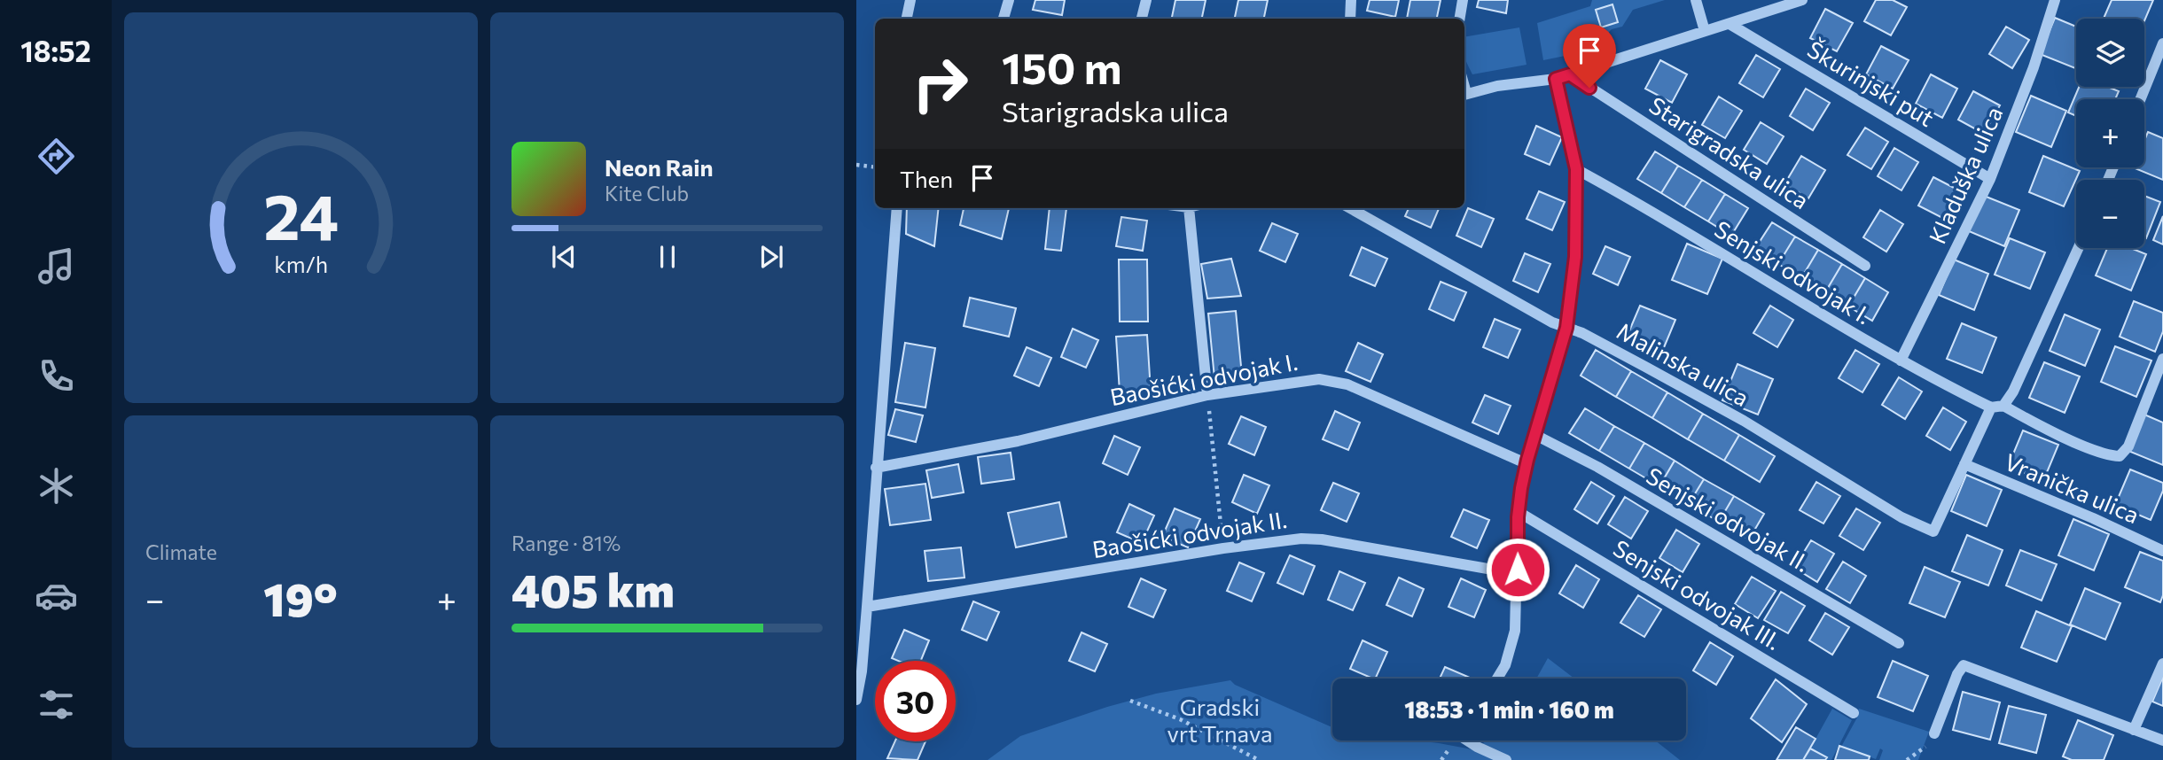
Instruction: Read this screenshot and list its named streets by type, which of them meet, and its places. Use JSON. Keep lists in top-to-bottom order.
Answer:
{
  "streets": {
    "street": [
      "Škurinjski put",
      "Starigradska ulica",
      "Kladuška ulica",
      "Senjski odvojak I.",
      "Malinska ulica",
      "Baošićki odvojak I.",
      "Vranička ulica",
      "Senjski odvojak II.",
      "Baošićki odvojak II.",
      "Senjski odvojak III."
    ]
  },
  "crossings": [
    ["Škurinjski put", "Kladuška ulica"],
    ["Kladuška ulica", "Senjski odvojak I."],
    ["Malinska ulica", "Vranička ulica"]
  ],
  "parks": ["Gradski vrt Trnava"],
  "page": {
    "tabs": "18:52",
    "map_buttons": ["+", "−"],
    "turn": ["150 m", "Starigradska ulica"],
    "song": ["Neon Rain", "Kite Club"],
    "then": "Then",
    "tile": [
      "Climate",
      ["Range · 81%", "405 km"]
    ],
    "heat": ["−", "19°", "+"],
    "limit": "30",
    "trip": "18:53 · 1 min · 160 m",
    "gauge": ["24", "km/h"]
  }
}
